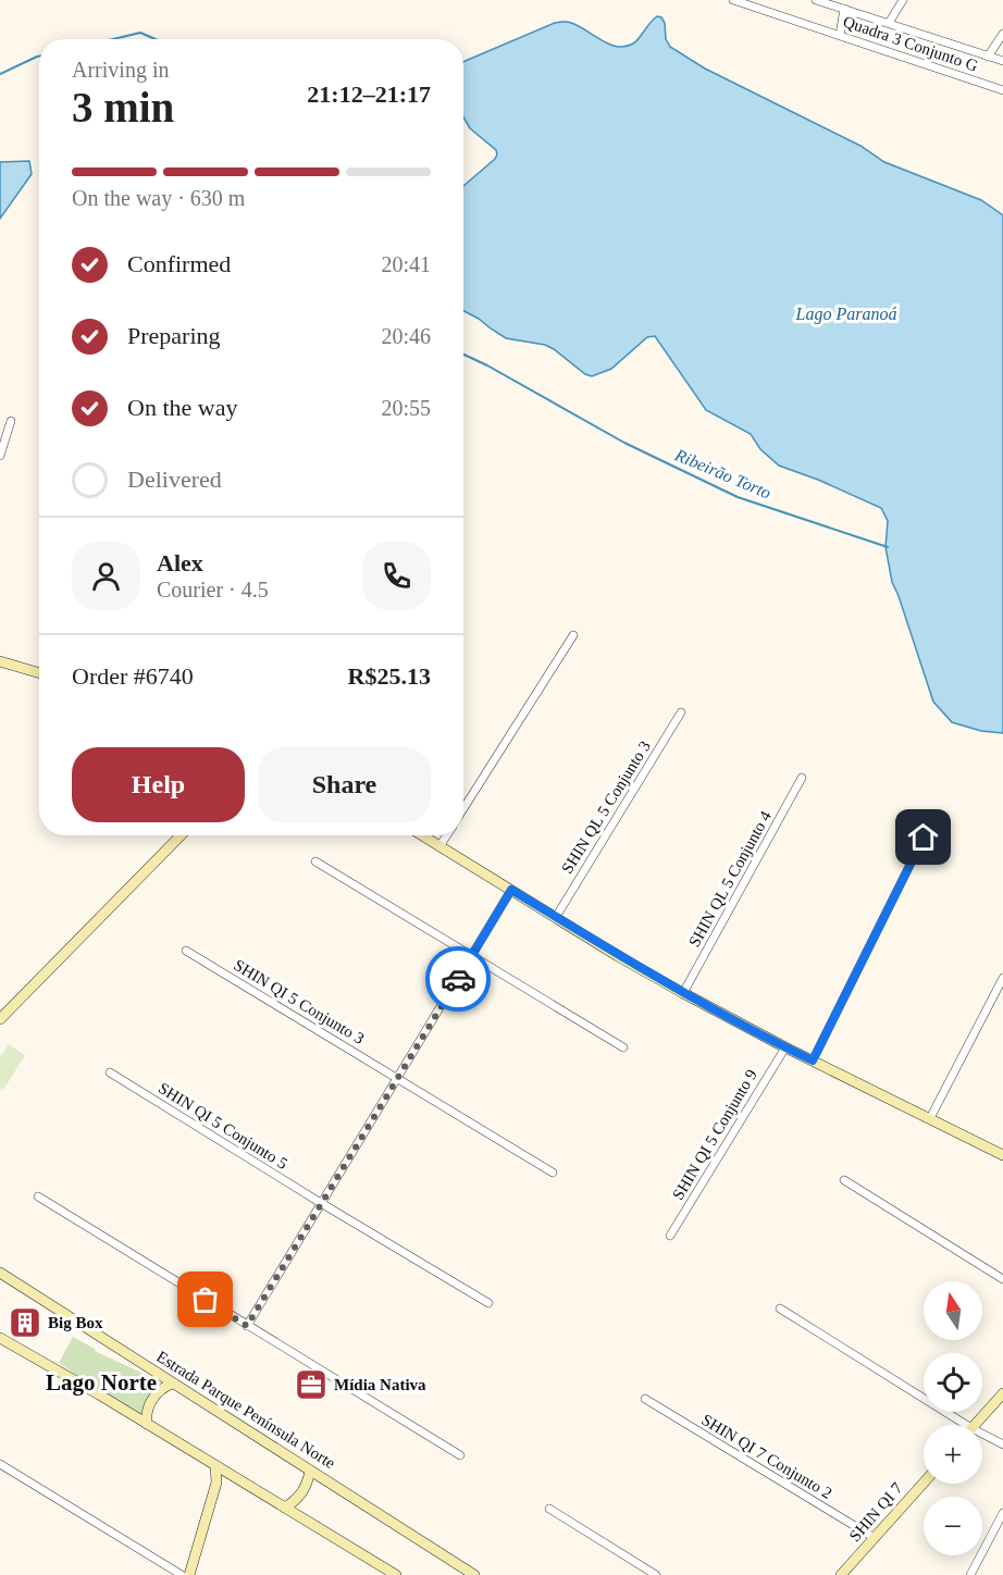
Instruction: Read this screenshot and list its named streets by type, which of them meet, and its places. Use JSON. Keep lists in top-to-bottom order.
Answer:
{
  "streets": {
    "street": [
      "Quadra 3 Conjunto G",
      "SHIN QL 5 Conjunto 3",
      "SHIN QL 5 Conjunto 4",
      "SHIN QI 5 Conjunto 3",
      "SHIN QI 5 Conjunto 5",
      "SHIN QI 5 Conjunto 9",
      "Estrada Parque Península Norte",
      "SHIN QI 7 Conjunto 2",
      "SHIN QI 7"
    ]
  },
  "crossings": [
    ["SHIN QI 7 Conjunto 2", "SHIN QI 7"]
  ],
  "districts": ["Lago Norte"],
  "water": ["Lago Paranoá", "Ribeirão Torto"],
  "places": {
    "building": ["Big Box"],
    "office": ["Mídia Nativa"]
  },
  "north": "top",
  "page": {
    "heading": ["3 min", "Arriving in", "21:12–21:17"],
    "panel": [
      "Alex",
      "Courier · 4.5",
      "Order #6740",
      "R$25.13"
    ],
    "bar": "On the way · 630 m",
    "list": [
      ["Confirmed", "20:41"],
      ["Preparing", "20:46"],
      ["On the way", "20:55"],
      "Delivered"
    ],
    "buttons": ["Help", "Share"],
    "map_buttons": ["+", "−"]
  }
}
